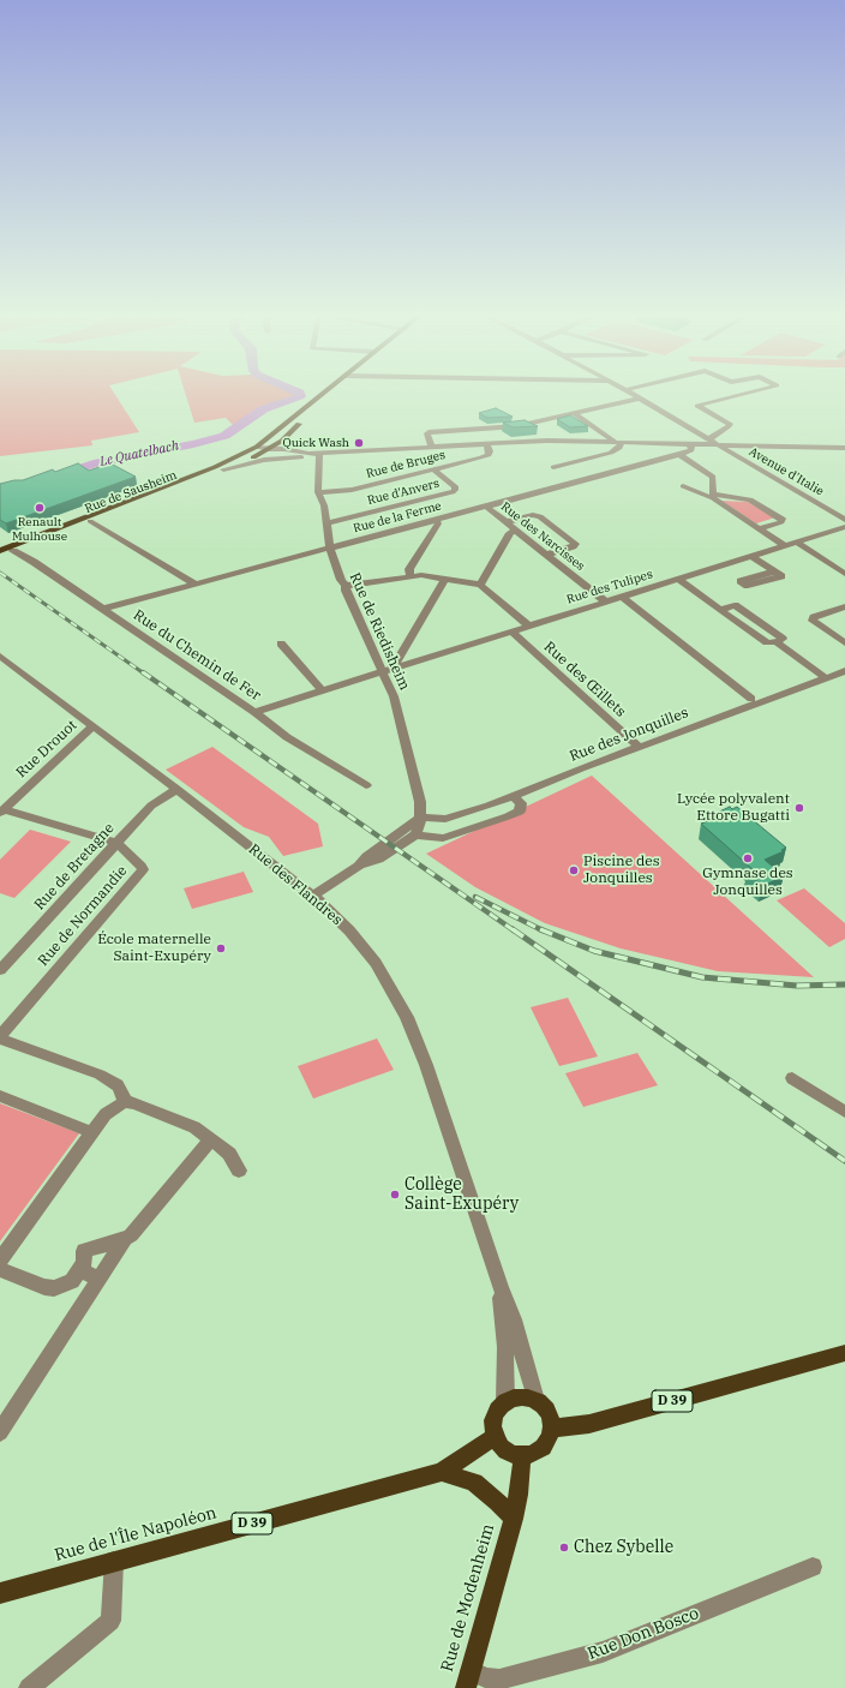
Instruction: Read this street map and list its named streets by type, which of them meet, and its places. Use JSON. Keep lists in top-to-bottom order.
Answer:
{
  "streets": {
    "main road": [
      "Rue de Sausheim",
      "D 39",
      "Rue de l'Île Napoléon",
      "Rue de Modenheim"
    ],
    "street": [
      "Rue de Bruges",
      "Avenue d'Italie",
      "Rue d'Anvers",
      "Rue de la Ferme",
      "Rue des Narcisses",
      "Rue des Tulipes",
      "Rue de Riedisheim",
      "Rue du Chemin de Fer",
      "Rue des Œillets",
      "Rue des Jonquilles",
      "Rue Drouot",
      "Rue de Bretagne",
      "Rue des Flandres",
      "Rue de Normandie",
      "Rue Don Bosco"
    ]
  },
  "crossings": [
    ["Rue de Bruges", "Rue d'Anvers"],
    ["Rue de Bruges", "Rue de Riedisheim"],
    ["Rue de Sausheim", "Rue du Chemin de Fer"],
    ["Rue d'Anvers", "Rue de Riedisheim"],
    ["Rue de la Ferme", "Rue des Narcisses"],
    ["Rue de la Ferme", "Rue de Riedisheim"],
    ["Rue de la Ferme", "Rue du Chemin de Fer"],
    ["Rue des Narcisses", "Rue des Tulipes"],
    ["Rue des Tulipes", "Rue de Riedisheim"],
    ["Rue des Tulipes", "Rue du Chemin de Fer"],
    ["Rue des Tulipes", "Rue des Œillets"],
    ["Rue de Riedisheim", "Rue des Jonquilles"],
    ["Rue des Œillets", "Rue des Jonquilles"],
    ["Rue Drouot", "Rue des Flandres"],
    ["Rue Drouot", "Rue de Normandie"],
    ["Rue de Bretagne", "Rue des Flandres"],
    ["Rue de Bretagne", "Rue de Normandie"],
    ["Rue des Flandres", "D 39"],
    ["Rue des Flandres", "Rue de l'Île Napoléon"],
    ["Rue des Flandres", "Rue de Modenheim"],
    ["D 39", "Rue de l'Île Napoléon"],
    ["D 39", "Rue de Modenheim"],
    ["Rue de l'Île Napoléon", "Rue de Modenheim"],
    ["Rue de Modenheim", "Rue Don Bosco"]
  ],
  "water": ["Le Quatelbach"],
  "places": [
    "Quick Wash",
    "Renault Mulhouse",
    "Lycée polyvalent Ettore Bugatti",
    "Gymnase des Jonquilles",
    "Piscine des Jonquilles",
    "École maternelle Saint-Exupéry",
    "Collège Saint-Exupéry",
    "Chez Sybelle"
  ]
}
